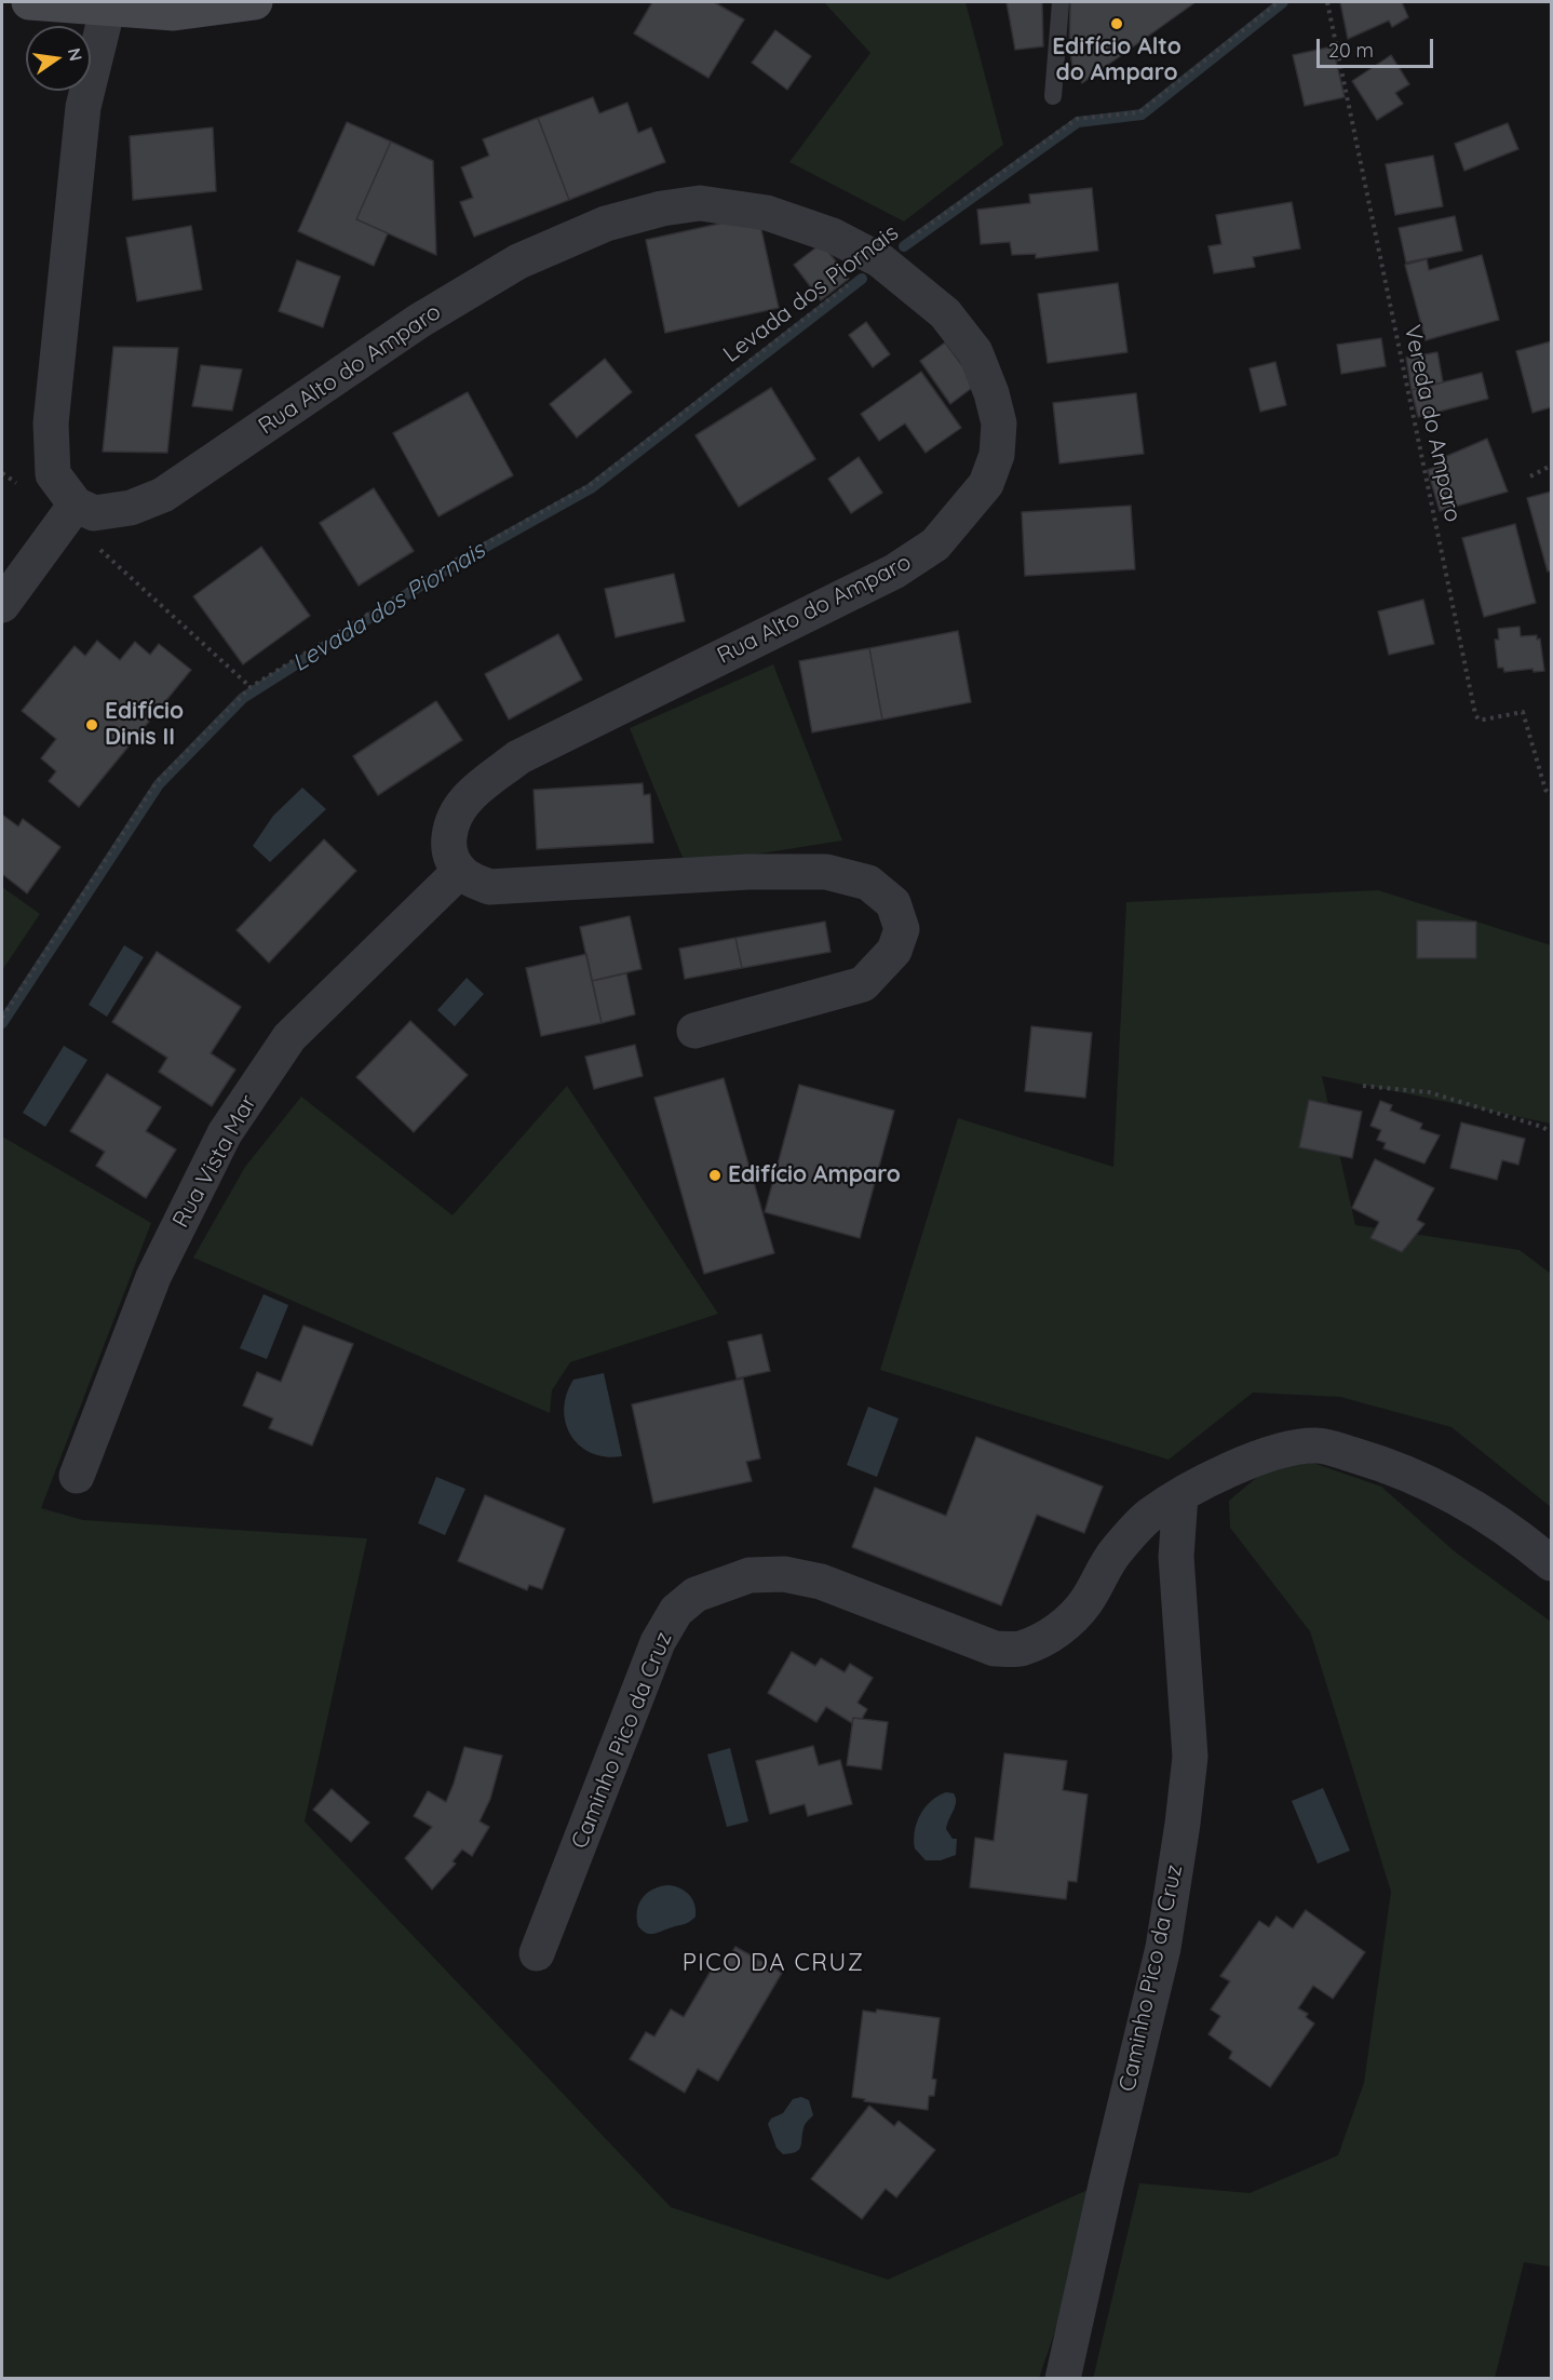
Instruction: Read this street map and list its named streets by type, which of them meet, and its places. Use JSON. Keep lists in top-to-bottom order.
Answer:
{
  "streets": {
    "street": ["Rua Alto do Amparo", "Rua Vista Mar", "Caminho Pico da Cruz"],
    "path": ["Levada dos Piornais", "Vereda do Amparo"]
  },
  "crossings": [
    ["Levada dos Piornais", "Rua Alto do Amparo"],
    ["Rua Alto do Amparo", "Rua Vista Mar"]
  ],
  "districts": ["PICO DA CRUZ"],
  "water": ["Levada dos Piornais"],
  "places": ["Edifício Alto do Amparo", "Edifício Dinis II", "Edifício Amparo"],
  "scale_bar": "20 m",
  "north": "right"
}
